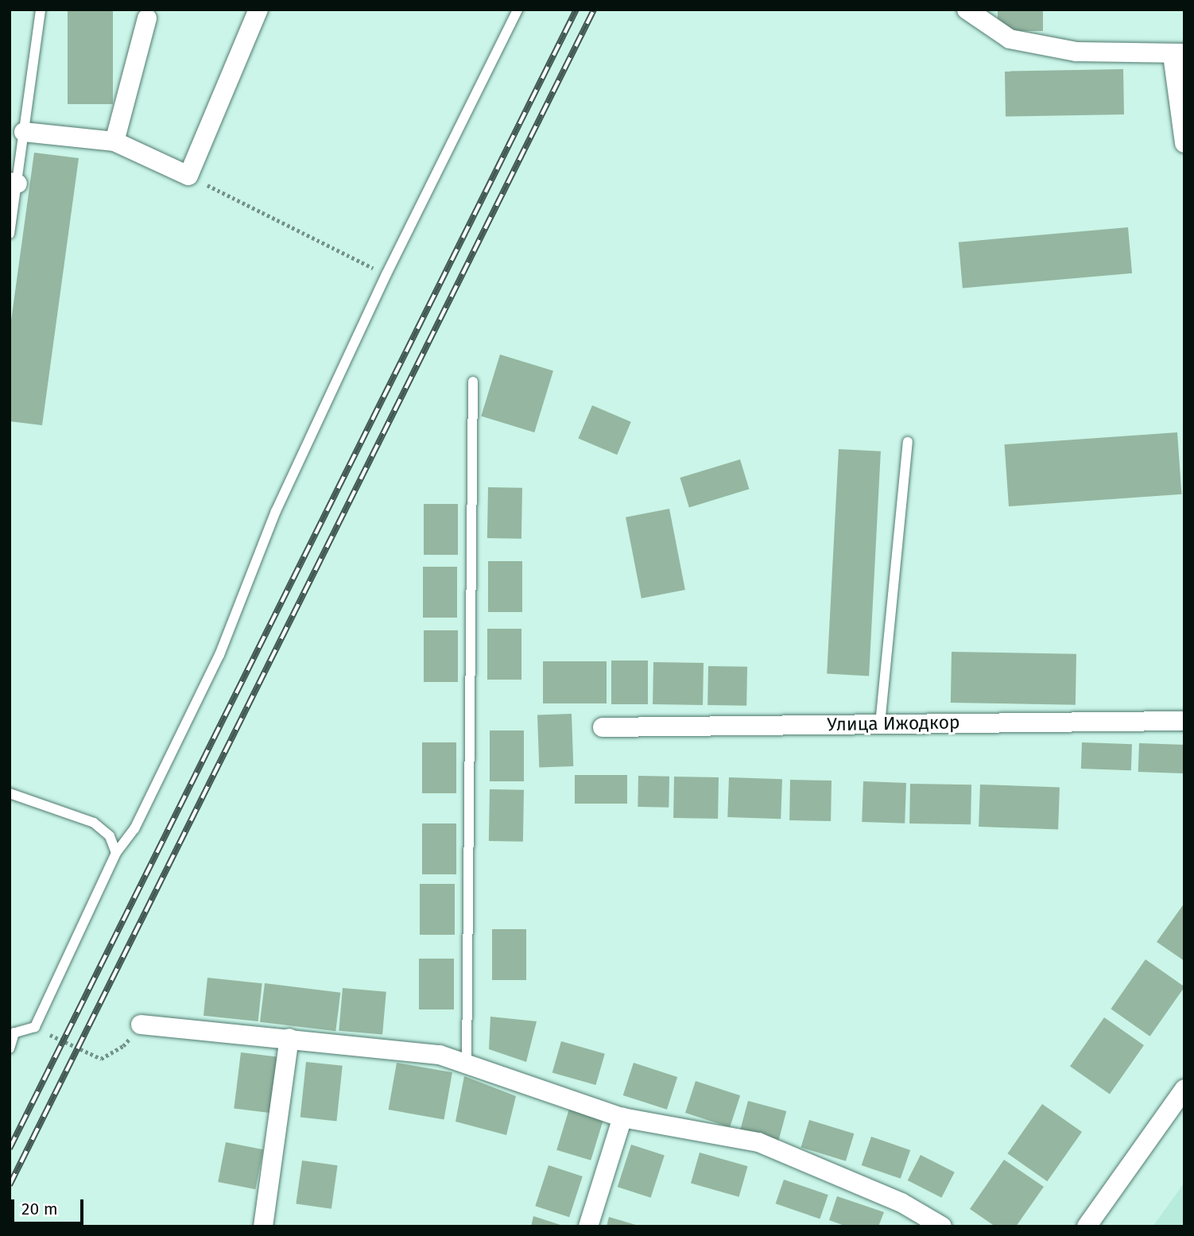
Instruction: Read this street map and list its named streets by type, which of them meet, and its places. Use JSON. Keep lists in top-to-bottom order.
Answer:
{
  "streets": {
    "street": ["Улица Ижодкор"]
  },
  "scale_bar": "20 m"
}
